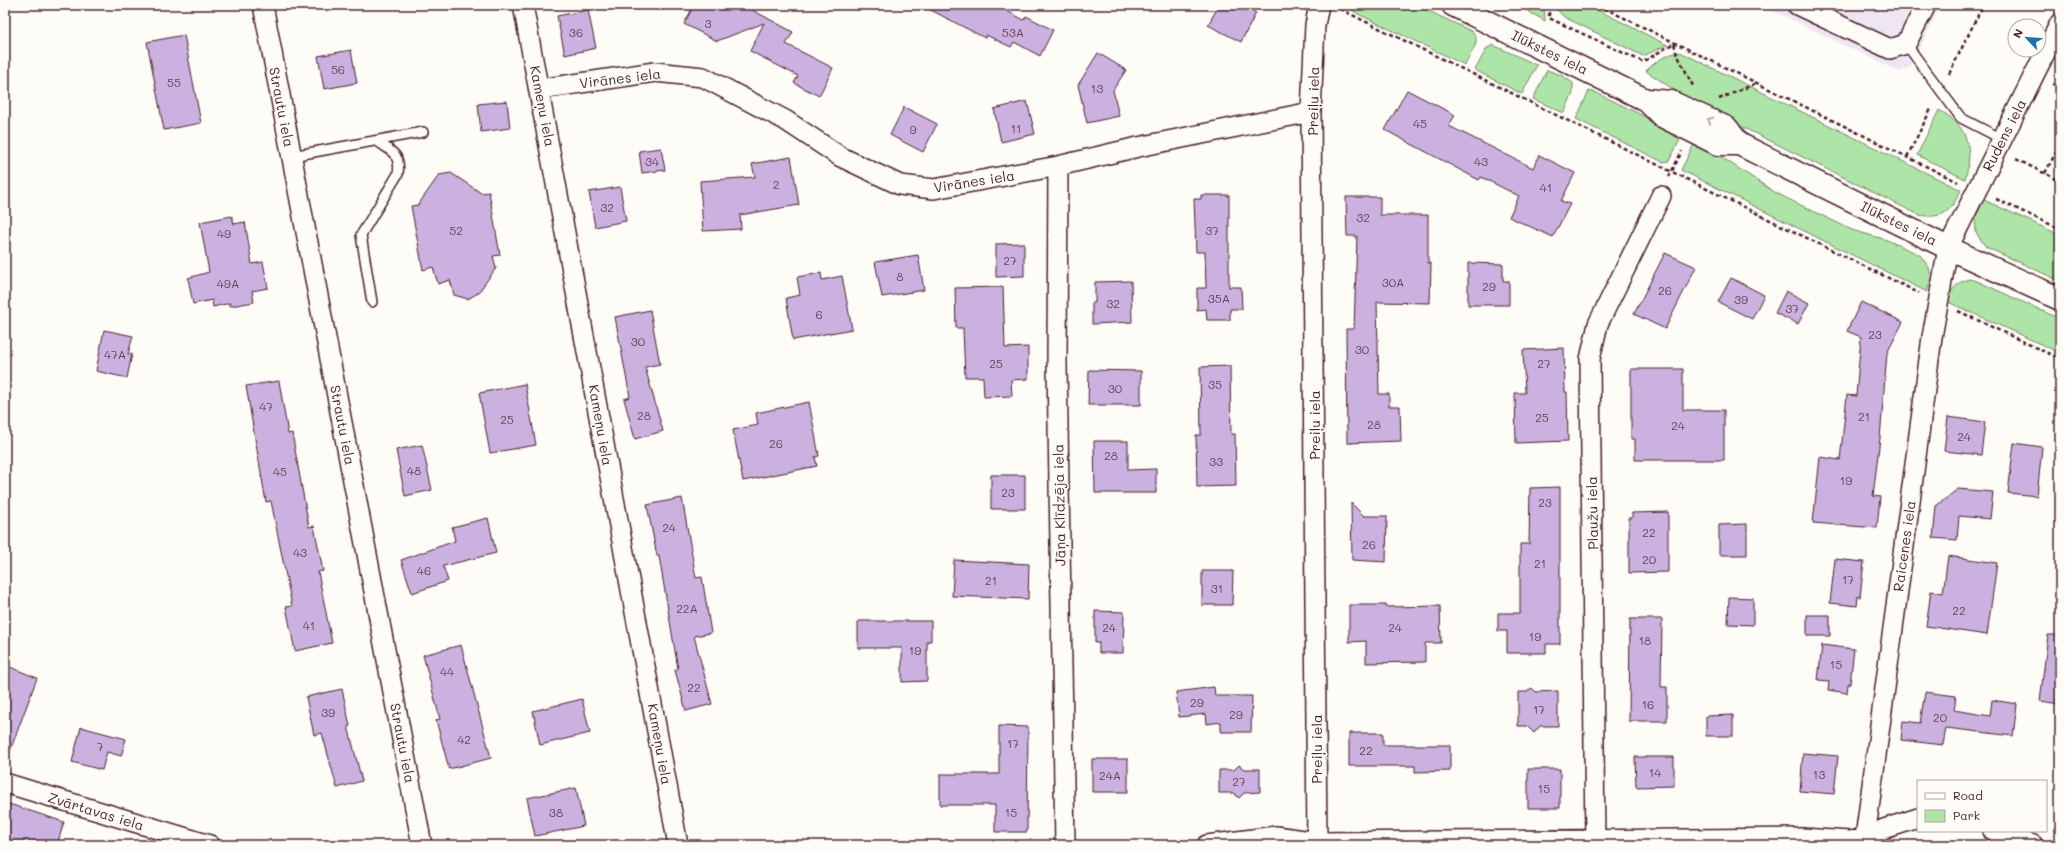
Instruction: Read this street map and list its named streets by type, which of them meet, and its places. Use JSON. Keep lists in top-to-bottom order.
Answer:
{
  "streets": {
    "street": [
      "Ilūkstes iela",
      "Virānes iela",
      "Preiļu iela",
      "Kameņu iela",
      "Strautu iela",
      "Rudens iela",
      "Jāņa Klīdzēja iela",
      "Plaužu iela",
      "Raicenes iela",
      "Zvārtavas iela"
    ]
  },
  "crossings": [
    ["Ilūkstes iela", "Rudens iela"],
    ["Ilūkstes iela", "Raicenes iela"],
    ["Virānes iela", "Preiļu iela"],
    ["Virānes iela", "Kameņu iela"],
    ["Virānes iela", "Jāņa Klīdzēja iela"],
    ["Rudens iela", "Raicenes iela"]
  ],
  "house_numbers": [
    "3",
    "36",
    "53A",
    "56",
    "55",
    "13",
    "45",
    "11",
    "9",
    "34",
    "43",
    "2",
    "41",
    "32",
    "32",
    "52",
    "37",
    "49",
    "27",
    "8",
    "30A",
    "49A",
    "29",
    "26",
    "35A",
    "39",
    "32",
    "37",
    "6",
    "23",
    "30",
    "30",
    "47A",
    "25",
    "27",
    "35",
    "30",
    "47",
    "28",
    "21",
    "25",
    "25",
    "28",
    "24",
    "24",
    "26",
    "28",
    "33",
    "48",
    "45",
    "19",
    "23",
    "23",
    "24",
    "22",
    "26",
    "43",
    "20",
    "21",
    "46",
    "17",
    "21",
    "31",
    "22A",
    "22",
    "41",
    "24",
    "24",
    "19",
    "18",
    "19",
    "15",
    "44",
    "22",
    "29",
    "16",
    "17",
    "39",
    "29",
    "20",
    "42",
    "17",
    "7",
    "22",
    "14",
    "13",
    "24A",
    "27",
    "15",
    "38",
    "15"
  ],
  "legend": ["Road", "Park"],
  "north": "top left"
}
